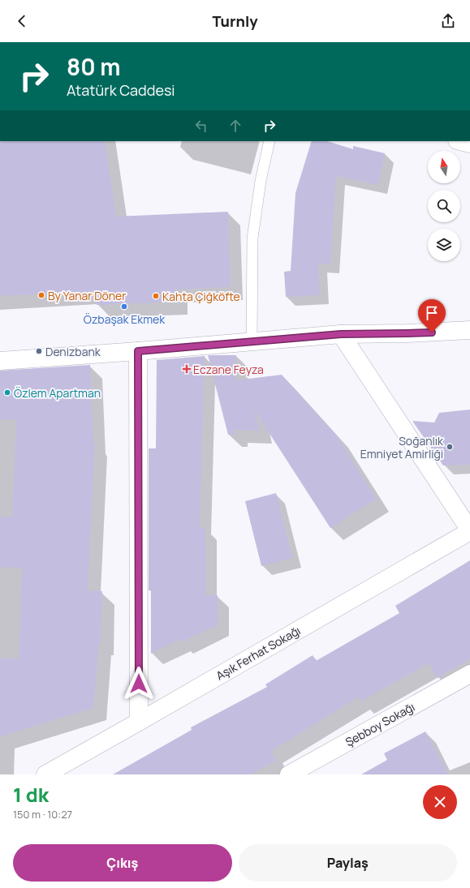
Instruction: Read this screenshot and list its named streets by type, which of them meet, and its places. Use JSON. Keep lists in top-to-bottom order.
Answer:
{
  "streets": {
    "street": ["Aşık Ferhat Sokağı", "Şebboy Sokağı"]
  },
  "places": {
    "other": [
      "By Yanar Döner",
      "Kahta Çiğköfte",
      "Özbaşak Ekmek",
      "Denizbank",
      "Özlem Apartman",
      "Soğanlık Emniyet Amirliği"
    ],
    "health": ["Eczane Feyza"]
  },
  "north": "top",
  "page": {
    "header": "Turnly",
    "turn": ["80 m", "Atatürk Caddesi"],
    "heading": ["1 dk", "150 m · 10:27"],
    "buttons": ["Çıkış", "Paylaş"]
  }
}
